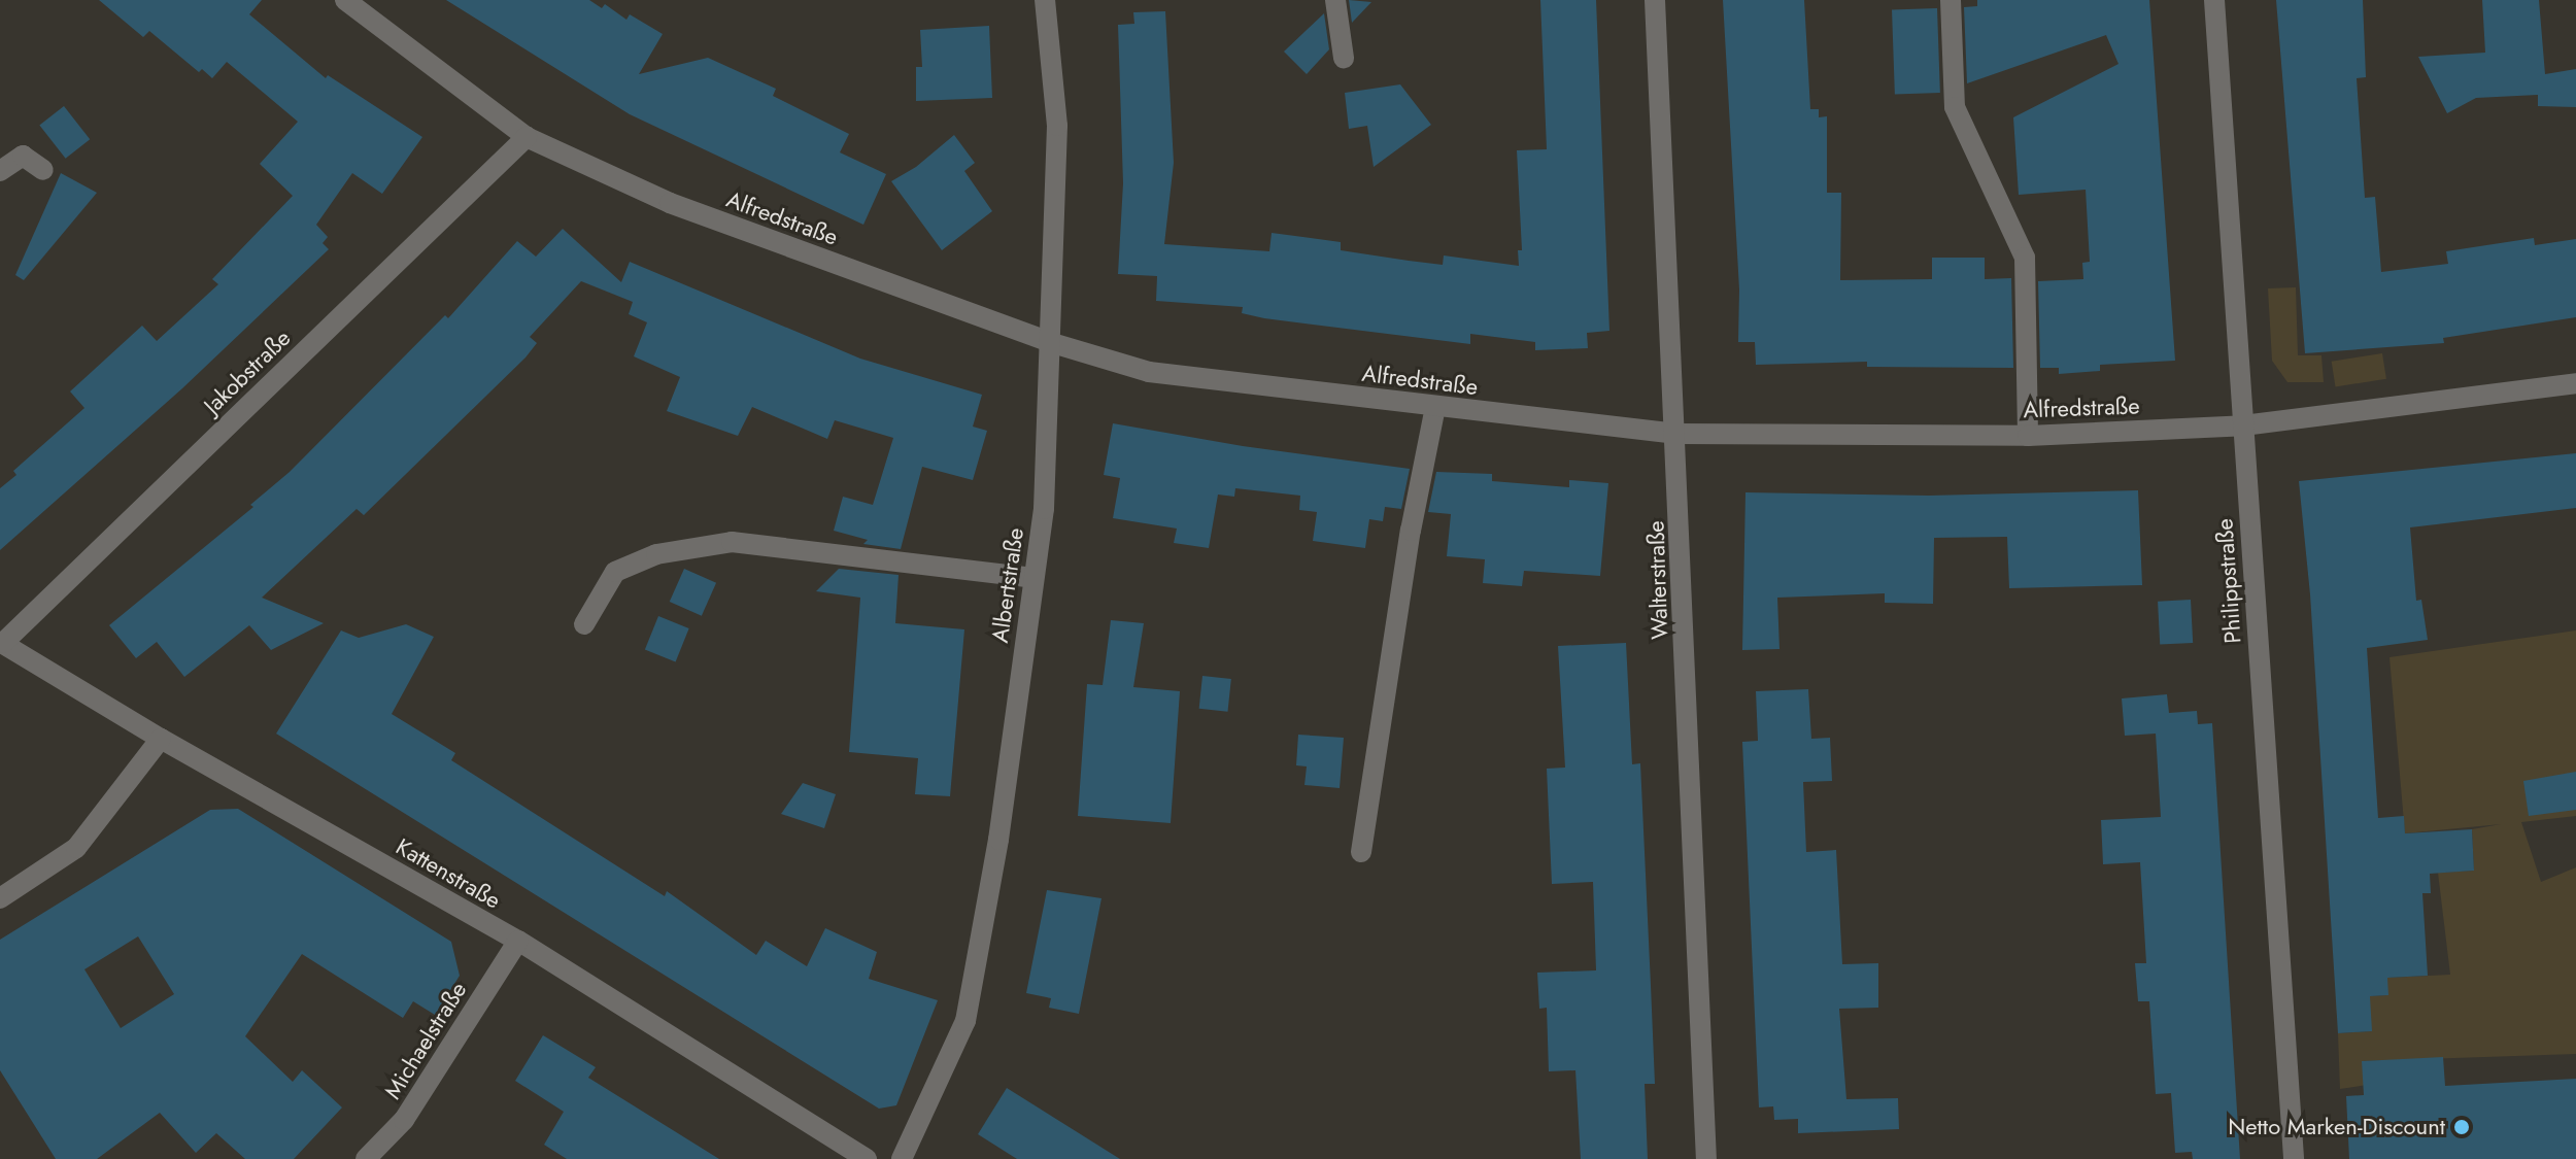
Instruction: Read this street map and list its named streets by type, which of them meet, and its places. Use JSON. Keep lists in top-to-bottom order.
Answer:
{
  "streets": {
    "street": [
      "Alfredstraße",
      "Jakobstraße",
      "Walterstraße",
      "Philippstraße",
      "Albertstraße",
      "Kattenstraße",
      "Michaelstraße"
    ]
  },
  "crossings": [
    ["Alfredstraße", "Jakobstraße"],
    ["Alfredstraße", "Walterstraße"],
    ["Alfredstraße", "Philippstraße"],
    ["Alfredstraße", "Albertstraße"],
    ["Jakobstraße", "Kattenstraße"],
    ["Kattenstraße", "Michaelstraße"]
  ],
  "places": ["Netto Marken-Discount"]
}
